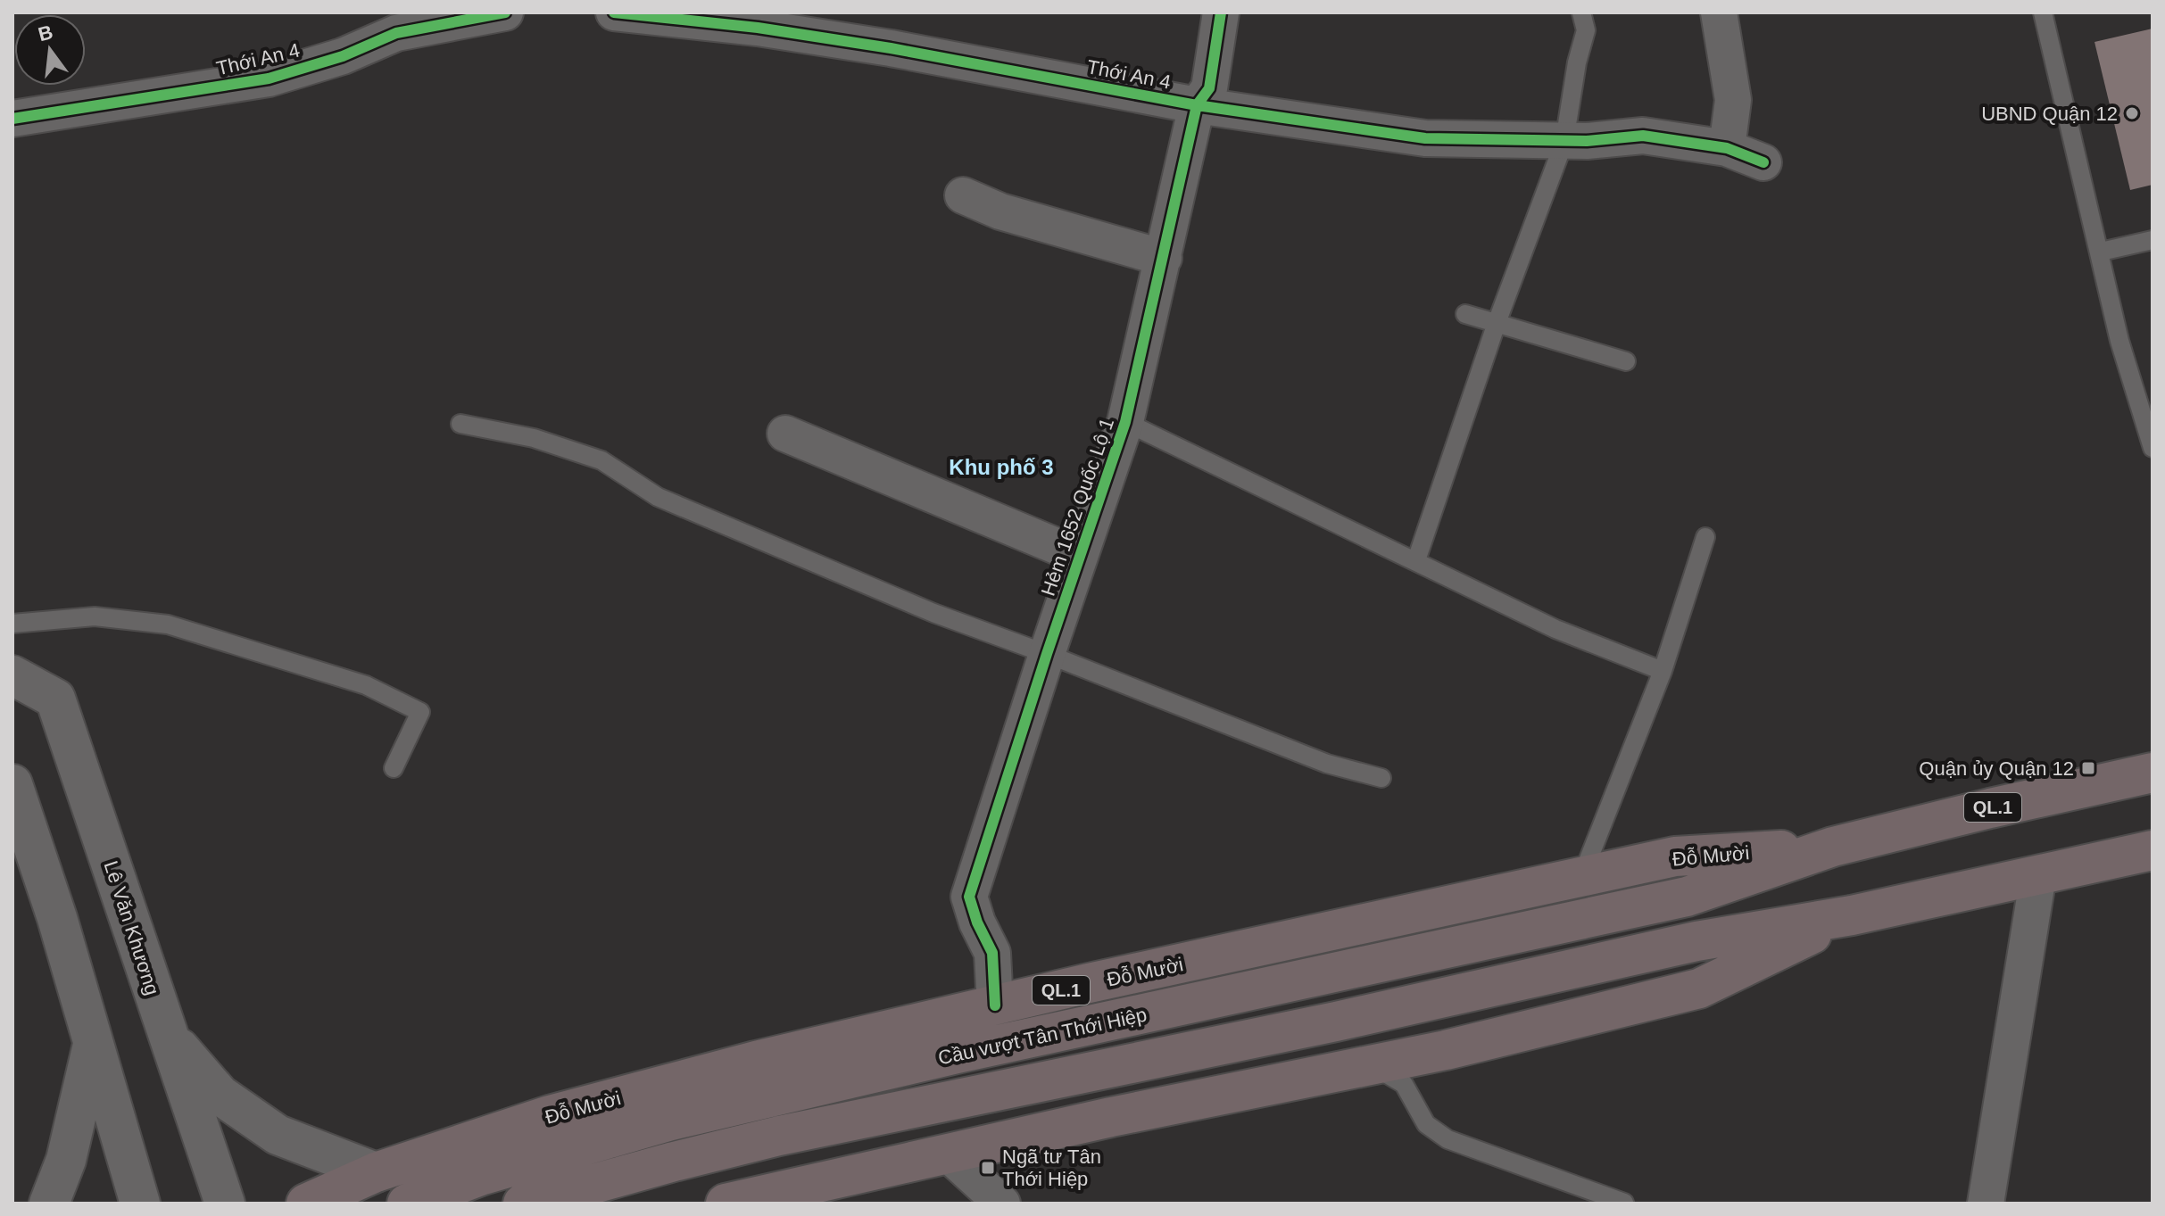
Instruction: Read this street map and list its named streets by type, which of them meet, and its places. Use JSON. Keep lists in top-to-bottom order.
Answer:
{
  "streets": {
    "highway": ["QL.1", "Đỗ Mười", "Cầu vượt Tân Thới Hiệp"],
    "main road": ["Lê Văn Khương"],
    "street": ["Thới An 4", "Hẻm 1652 Quốc Lộ 1"]
  },
  "crossings": [
    ["Thới An 4", "Hẻm 1652 Quốc Lộ 1"],
    ["Hẻm 1652 Quốc Lộ 1", "Đỗ Mười"],
    ["Đỗ Mười", "Cầu vượt Tân Thới Hiệp"]
  ],
  "districts": ["Khu phố 3"],
  "places": {
    "other": ["UBND Quận 12"],
    "transit": ["Quận ủy Quận 12", "Ngã tư Tân Thới Hiệp"]
  },
  "north": "top"
}
